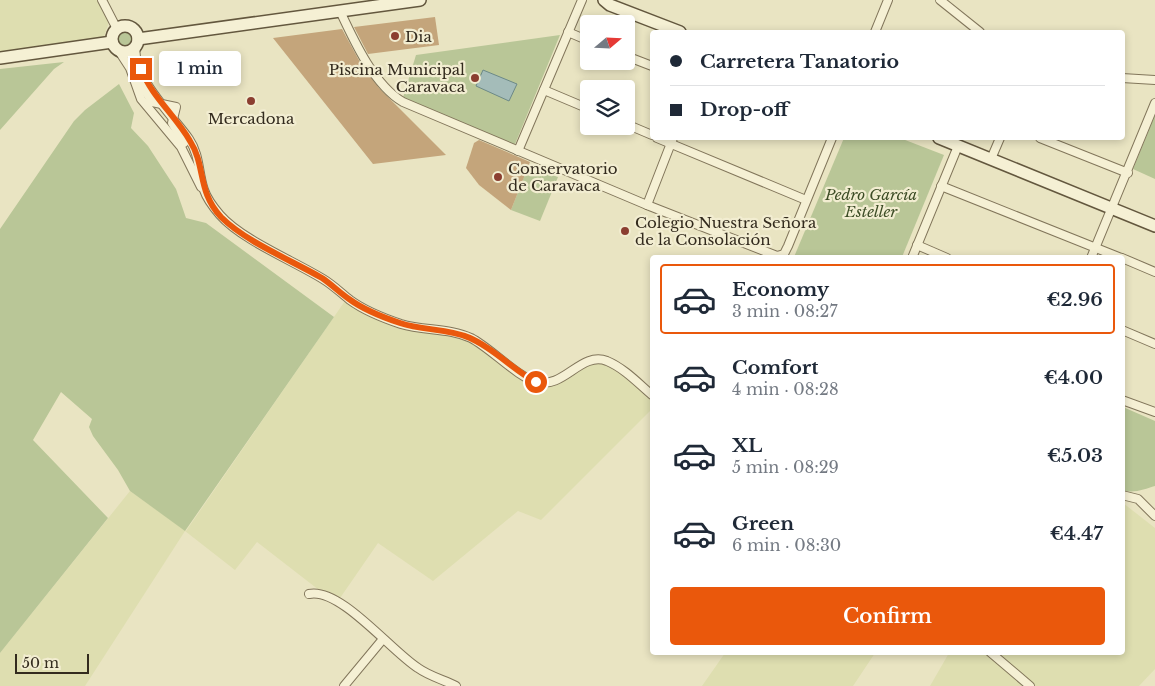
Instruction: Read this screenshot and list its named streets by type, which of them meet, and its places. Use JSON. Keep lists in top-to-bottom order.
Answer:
{
  "parks": ["Pedro García Esteller"],
  "places": [
    "Dia",
    "Piscina Municipal Caravaca",
    "Mercadona",
    "Conservatorio de Caravaca",
    "Colegio Nuestra Señora de la Consolación"
  ],
  "scale_bar": "50 m",
  "north": "right",
  "page": {
    "banner": ["Carretera Tanatorio", "Drop-off"],
    "bubble": "1 min",
    "list": [
      {
        "name": "Economy",
        "note": "3 min · 08:27",
        "value": "€2.96"
      },
      {
        "name": "Comfort",
        "note": "4 min · 08:28",
        "value": "€4.00"
      },
      {
        "name": "XL",
        "note": "5 min · 08:29",
        "value": "€5.03"
      },
      {
        "name": "Green",
        "note": "6 min · 08:30",
        "value": "€4.47"
      }
    ],
    "buttons": "Confirm",
    "scale": "50 m"
  }
}
